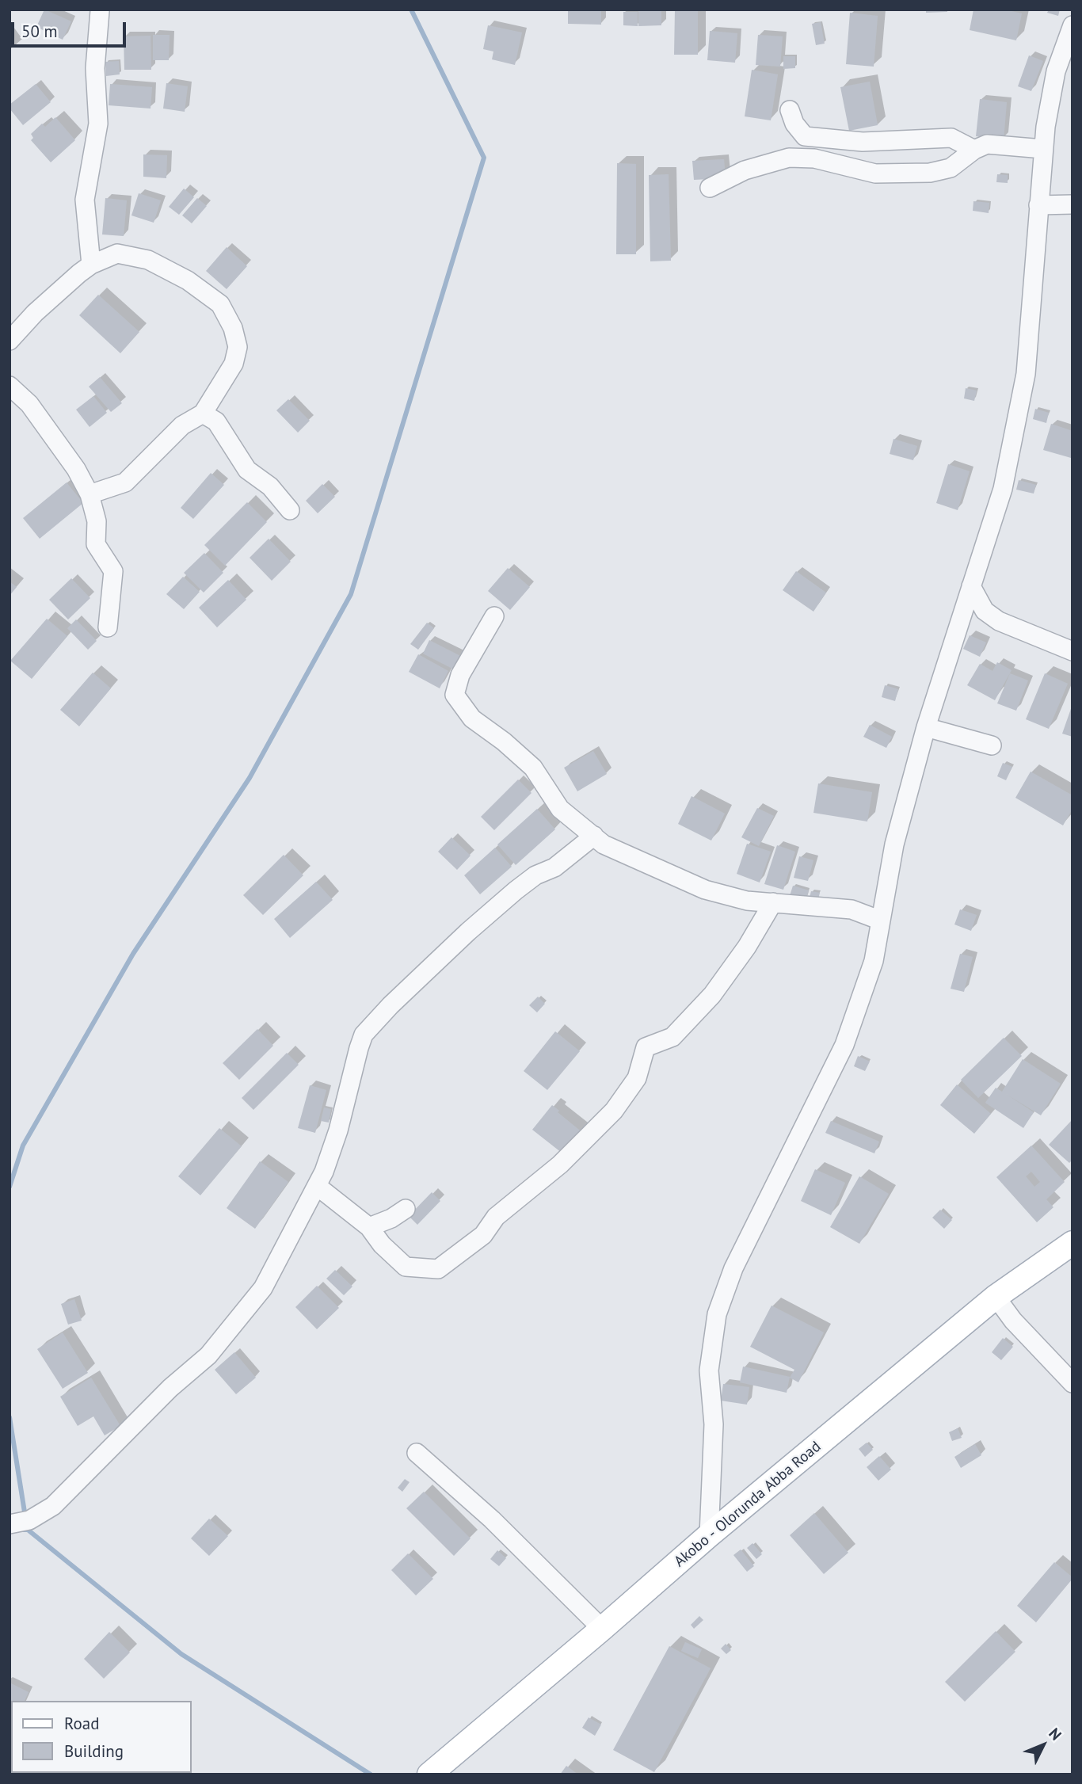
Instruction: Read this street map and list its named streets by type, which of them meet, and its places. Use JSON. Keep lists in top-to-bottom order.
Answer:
{
  "streets": {
    "main road": ["Akobo - Olorunda Abba Road"]
  },
  "legend": ["Road", "Building"],
  "scale_bar": "50 m",
  "north": "top right"
}
